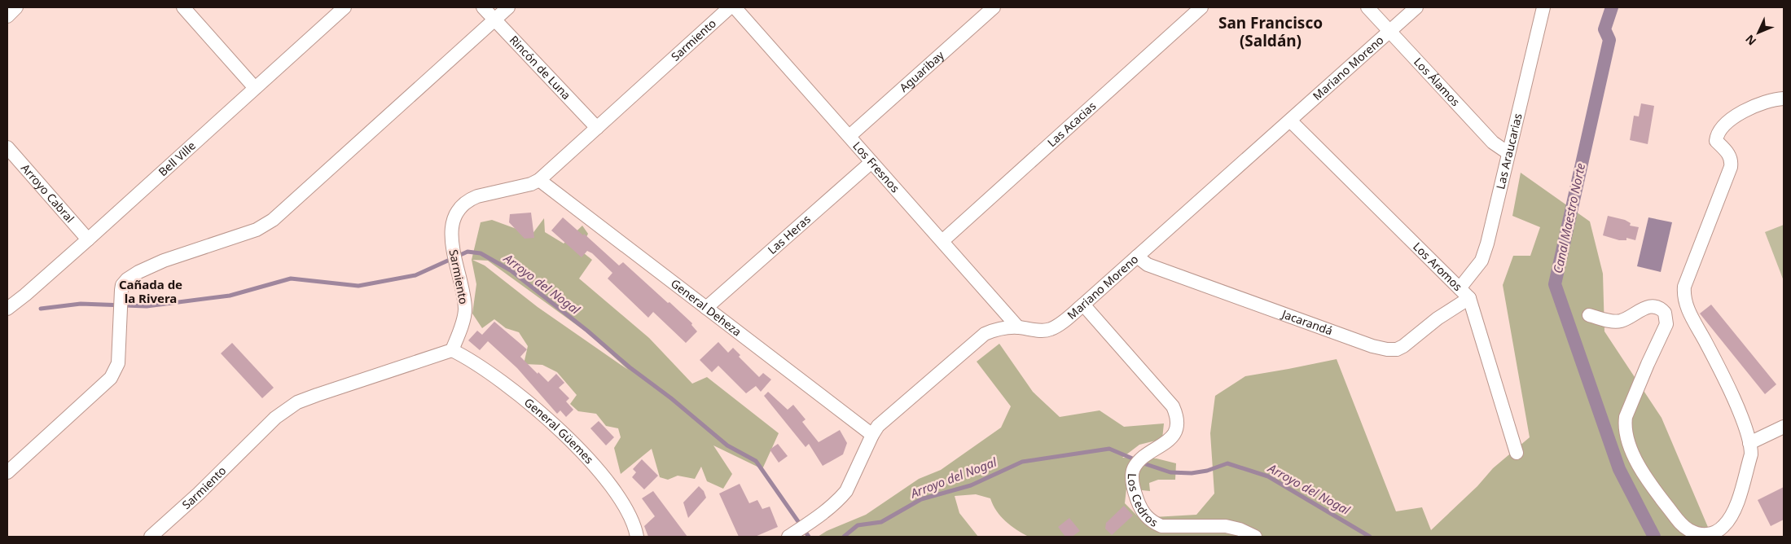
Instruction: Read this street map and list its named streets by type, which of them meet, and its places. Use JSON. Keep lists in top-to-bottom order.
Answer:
{
  "streets": {
    "street": [
      "Sarmiento",
      "Rincón de Luna",
      "Mariano Moreno",
      "Aguaribay",
      "Los Álamos",
      "Las Acacias",
      "Las Araucarias",
      "Bell Ville",
      "Los Fresnos",
      "Arroyo Cabral",
      "Las Heras",
      "Los Aromos",
      "General Deheza",
      "Jacarandá",
      "General Güemes",
      "Los Cedros"
    ]
  },
  "crossings": [
    ["Sarmiento", "Rincón de Luna"],
    ["Sarmiento", "General Deheza"],
    ["Sarmiento", "General Güemes"],
    ["Mariano Moreno", "Los Álamos"],
    ["Mariano Moreno", "Los Fresnos"],
    ["Mariano Moreno", "Los Aromos"],
    ["Mariano Moreno", "General Deheza"],
    ["Mariano Moreno", "Jacarandá"],
    ["Mariano Moreno", "Los Cedros"],
    ["Aguaribay", "Los Fresnos"],
    ["Los Álamos", "Las Araucarias"],
    ["Las Acacias", "Los Fresnos"],
    ["Las Araucarias", "Los Aromos"],
    ["Bell Ville", "Arroyo Cabral"],
    ["Los Fresnos", "Las Heras"],
    ["Las Heras", "General Deheza"],
    ["Los Aromos", "Jacarandá"]
  ],
  "districts": ["San Francisco (Saldán)", "Cañada de la Rivera"],
  "water": ["Canal Maestro Norte", "Arroyo del Nogal"],
  "north": "bottom left"
}
